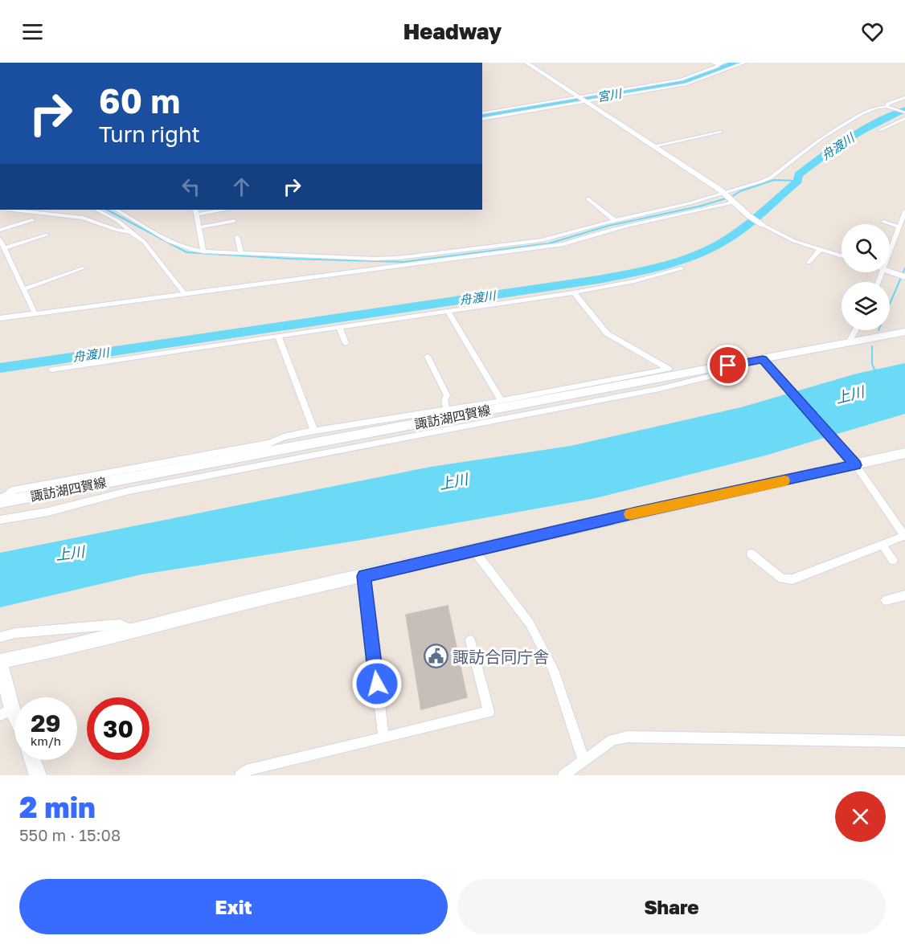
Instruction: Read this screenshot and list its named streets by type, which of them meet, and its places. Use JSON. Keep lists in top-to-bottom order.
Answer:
{
  "streets": {
    "street": ["諏訪湖四賀線"]
  },
  "water": ["宮川", "舟渡川", "上川"],
  "places": {
    "public building": ["諏訪合同庁舎"]
  },
  "page": {
    "header": "Headway",
    "turn": ["60 m", "Turn right"],
    "speed": "29 km/h",
    "limit": "30",
    "heading": ["2 min", "550 m · 15:08"],
    "buttons": ["Exit", "Share"]
  }
}
